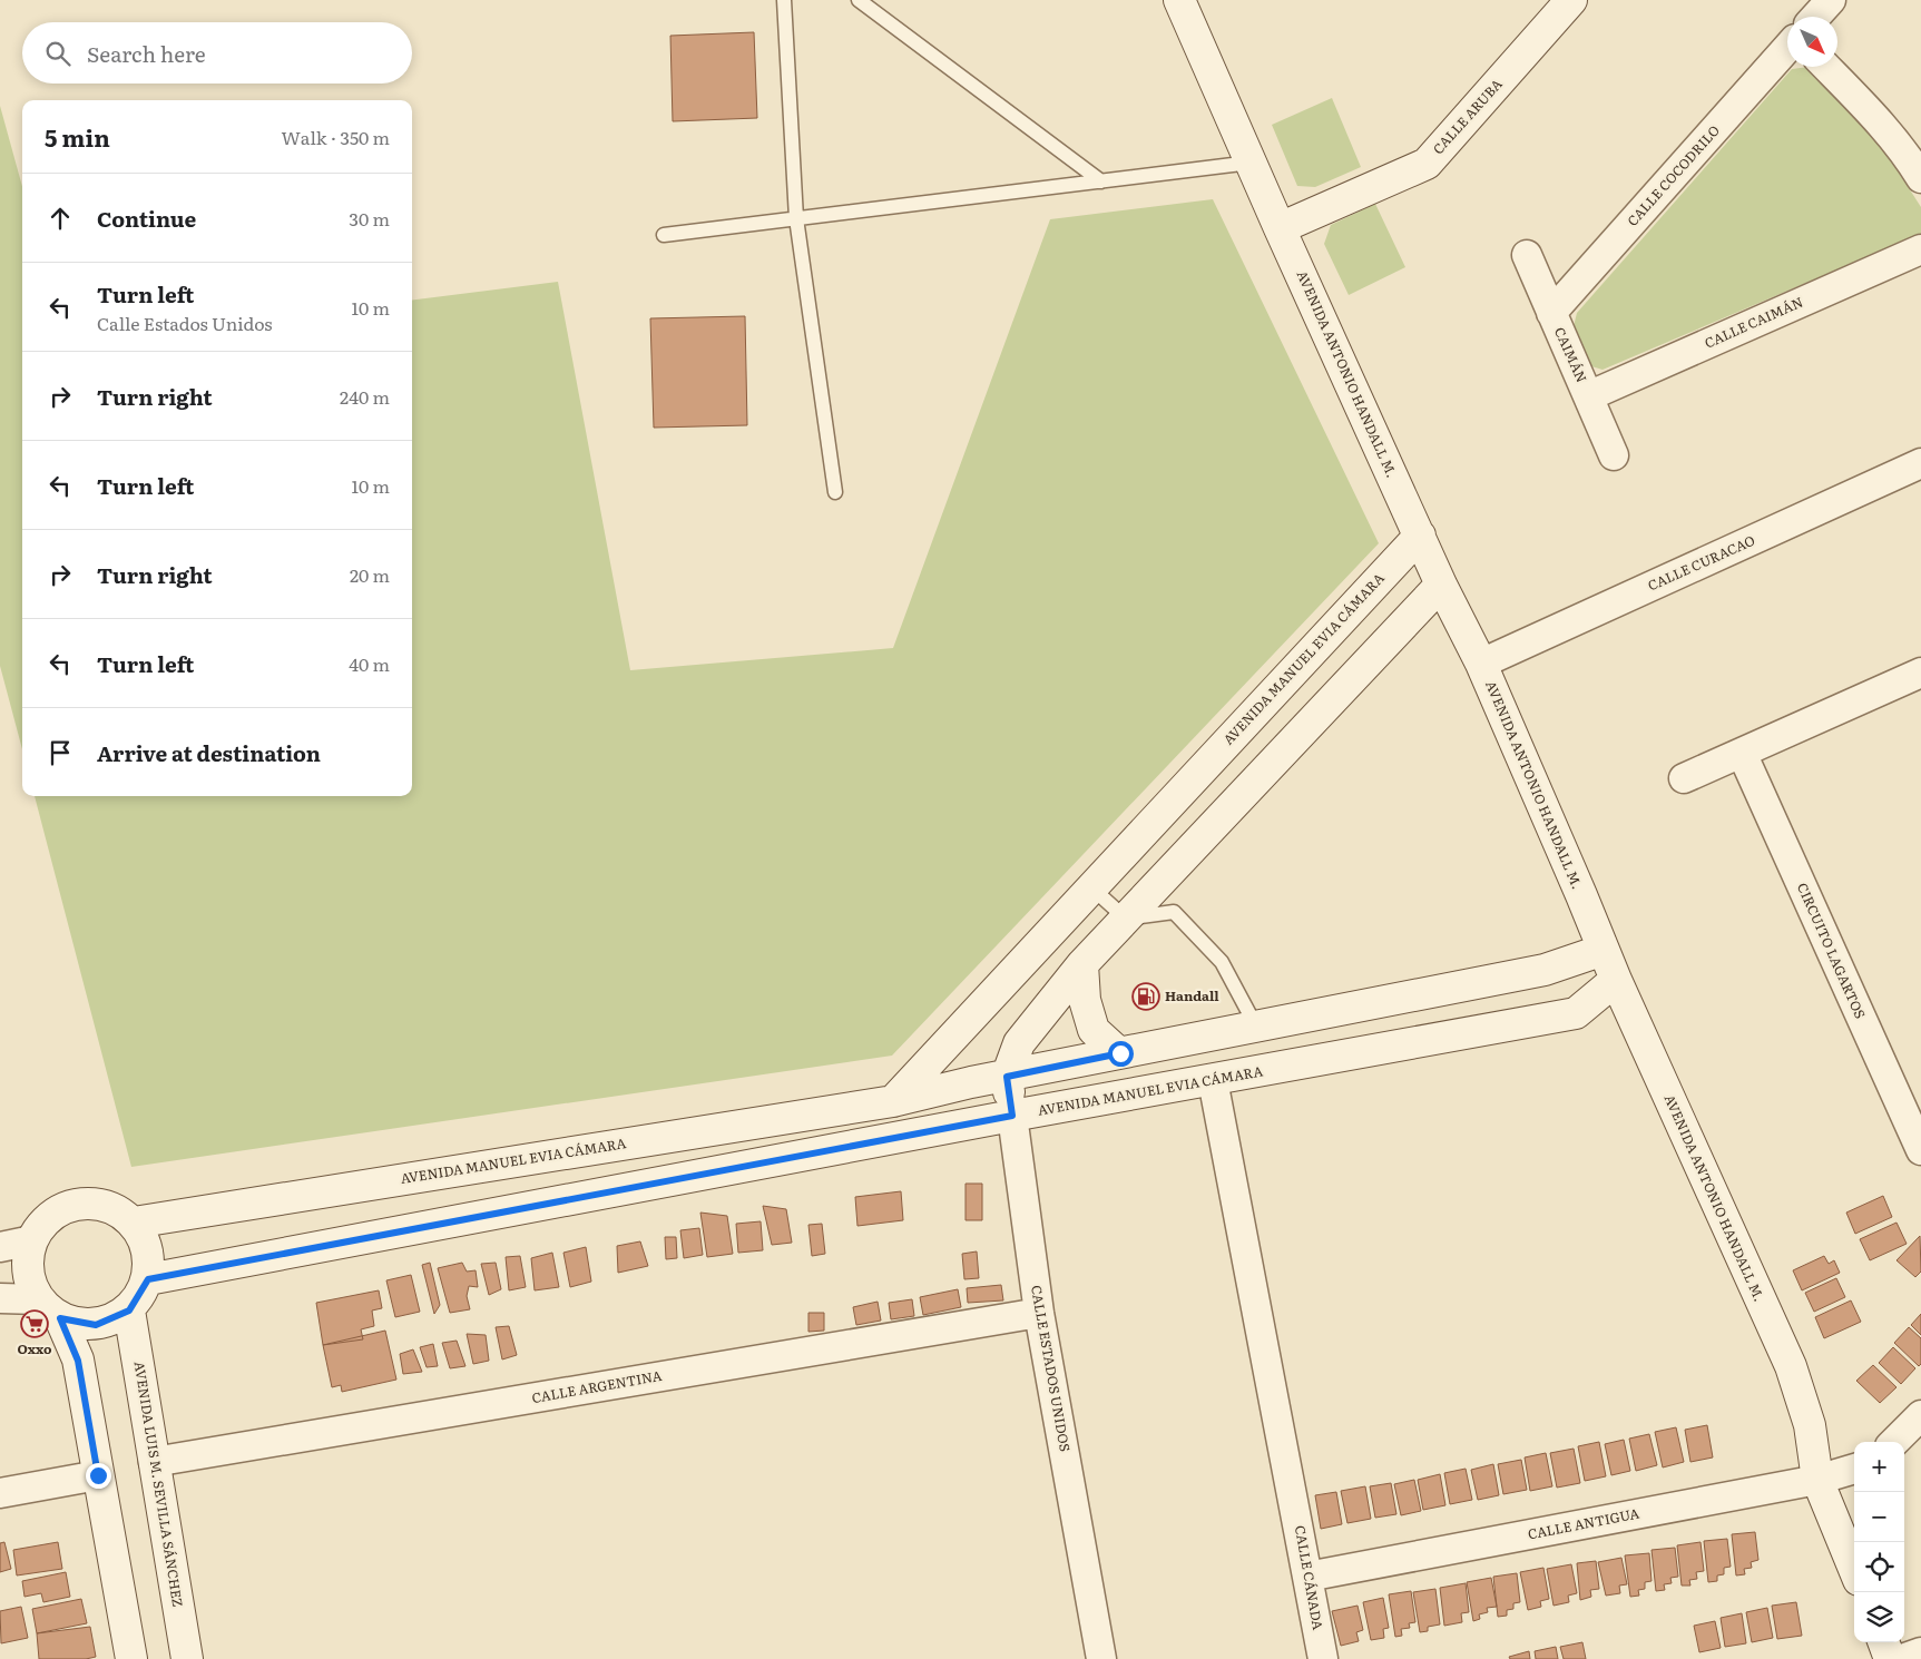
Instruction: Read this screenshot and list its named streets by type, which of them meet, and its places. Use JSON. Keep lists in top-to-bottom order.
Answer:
{
  "streets": {
    "street": [
      "CALLE ARUBA",
      "CALLE COCODRILO",
      "CALLE CAIMÁN",
      "CAIMÁN",
      "AVENIDA ANTONIO HANDALL M.",
      "CALLE CURACAO",
      "AVENIDA MANUEL EVIA CÁMARA",
      "CIRCUITO LAGARTOS",
      "CALLE ESTADOS UNIDOS",
      "CALLE ARGENTINA",
      "AVENIDA LUIS M. SEVILLA SÁNCHEZ",
      "CALLE ANTIGUA",
      "CALLE CÁNADA"
    ]
  },
  "crossings": [
    ["CALLE ARUBA", "AVENIDA ANTONIO HANDALL M."],
    ["CALLE COCODRILO", "CAIMÁN"],
    ["CALLE CAIMÁN", "CAIMÁN"],
    ["AVENIDA ANTONIO HANDALL M.", "CALLE CURACAO"],
    ["AVENIDA ANTONIO HANDALL M.", "AVENIDA MANUEL EVIA CÁMARA"],
    ["AVENIDA ANTONIO HANDALL M.", "CALLE ANTIGUA"],
    ["AVENIDA MANUEL EVIA CÁMARA", "CALLE ESTADOS UNIDOS"],
    ["AVENIDA MANUEL EVIA CÁMARA", "AVENIDA LUIS M. SEVILLA SÁNCHEZ"],
    ["AVENIDA MANUEL EVIA CÁMARA", "CALLE CÁNADA"],
    ["CALLE ESTADOS UNIDOS", "CALLE ARGENTINA"],
    ["CALLE ARGENTINA", "AVENIDA LUIS M. SEVILLA SÁNCHEZ"],
    ["CALLE ANTIGUA", "CALLE CÁNADA"]
  ],
  "places": {
    "fuel station": ["Handall"],
    "supermarket": ["Oxxo"]
  },
  "north": "bottom right",
  "page": {
    "search": "Search here",
    "heading": ["5 min", "Walk · 350 m"],
    "list": [
      ["Continue", "30 m"],
      ["Turn left", "Calle Estados Unidos", "10 m"],
      ["Turn right", "240 m"],
      ["Turn left", "10 m"],
      ["Turn right", "20 m"],
      ["Turn left", "40 m"],
      "Arrive at destination"
    ],
    "map_buttons": ["+", "−"]
  }
}
